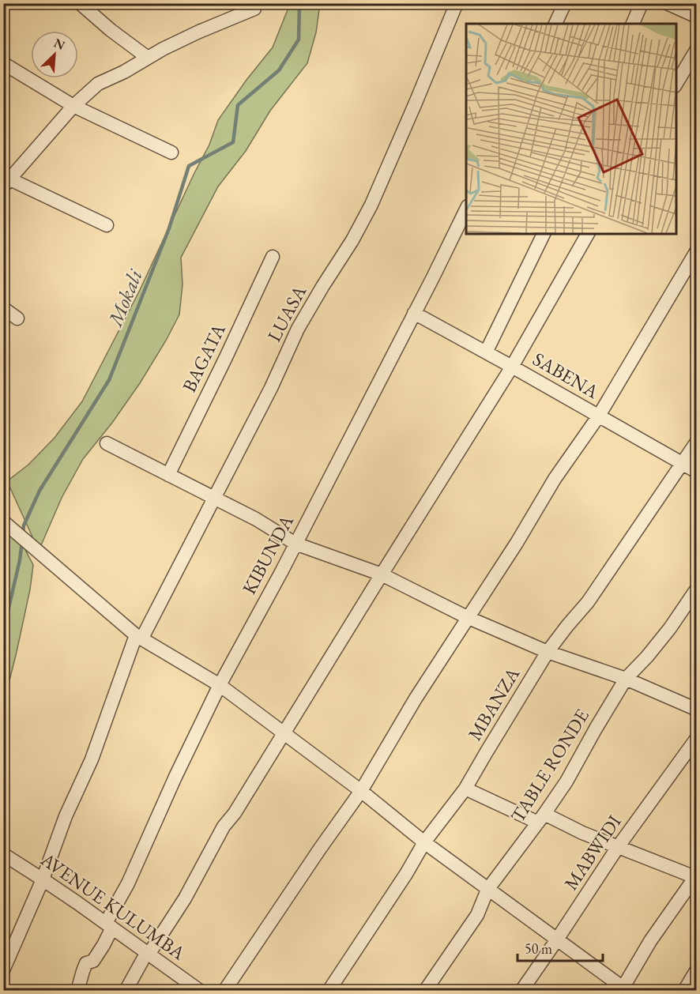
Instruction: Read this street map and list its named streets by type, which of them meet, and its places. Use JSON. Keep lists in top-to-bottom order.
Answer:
{
  "streets": {
    "street": [
      "LUASA",
      "BAGATA",
      "SABENA",
      "KIBUNDA",
      "MBANZA",
      "TABLE RONDE",
      "MABWIDI",
      "AVENUE KULUMBA"
    ]
  },
  "crossings": [
    ["LUASA", "AVENUE KULUMBA"],
    ["SABENA", "KIBUNDA"],
    ["SABENA", "MBANZA"],
    ["KIBUNDA", "AVENUE KULUMBA"]
  ],
  "water": ["Mokali"],
  "scale_bar": "50 m",
  "north": "top right"
}
